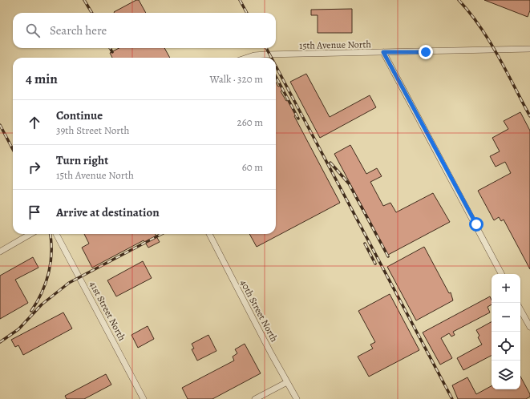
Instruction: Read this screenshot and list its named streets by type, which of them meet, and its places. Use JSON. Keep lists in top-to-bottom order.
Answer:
{
  "streets": {
    "street": ["15th Avenue North", "41st Street North", "40th Street North"]
  },
  "page": {
    "search": "Search here",
    "heading": ["4 min", "Walk · 320 m"],
    "list": [
      ["Continue", "39th Street North", "260 m"],
      ["Turn right", "15th Avenue North", "60 m"],
      "Arrive at destination"
    ],
    "map_buttons": ["+", "−"]
  }
}
